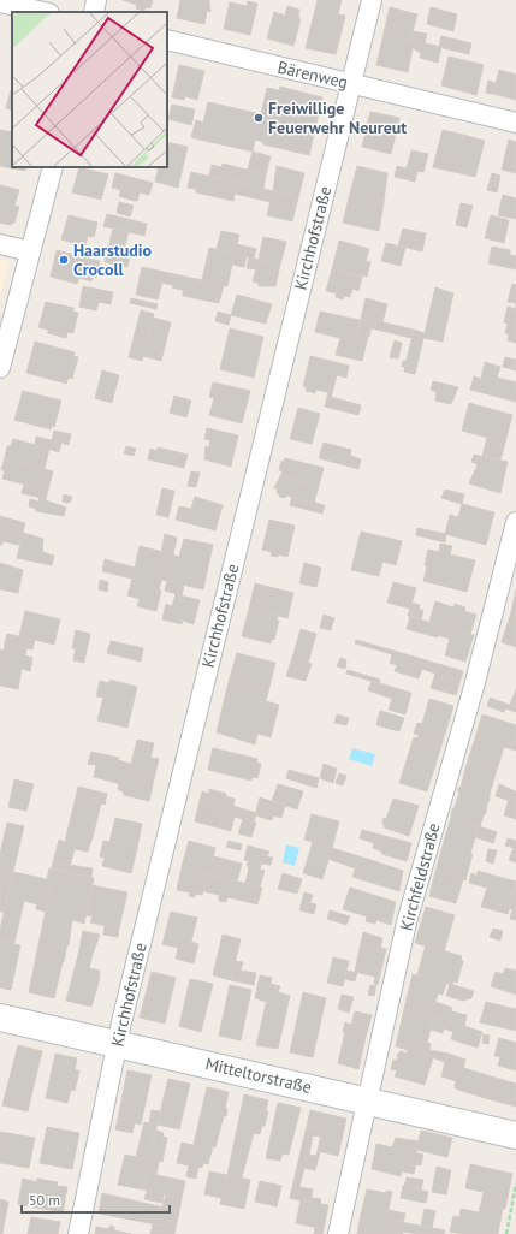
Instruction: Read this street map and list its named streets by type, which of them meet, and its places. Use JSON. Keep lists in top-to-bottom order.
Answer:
{
  "streets": {
    "street": [
      "Bärenweg",
      "Kirchhofstraße",
      "Kirchfeldstraße",
      "Mitteltorstraße"
    ]
  },
  "crossings": [
    ["Bärenweg", "Kirchhofstraße"],
    ["Kirchhofstraße", "Mitteltorstraße"],
    ["Kirchfeldstraße", "Mitteltorstraße"]
  ],
  "places": ["Freiwillige Feuerwehr Neureut", "Haarstudio Crocoll"],
  "scale_bar": "50 m"
}
